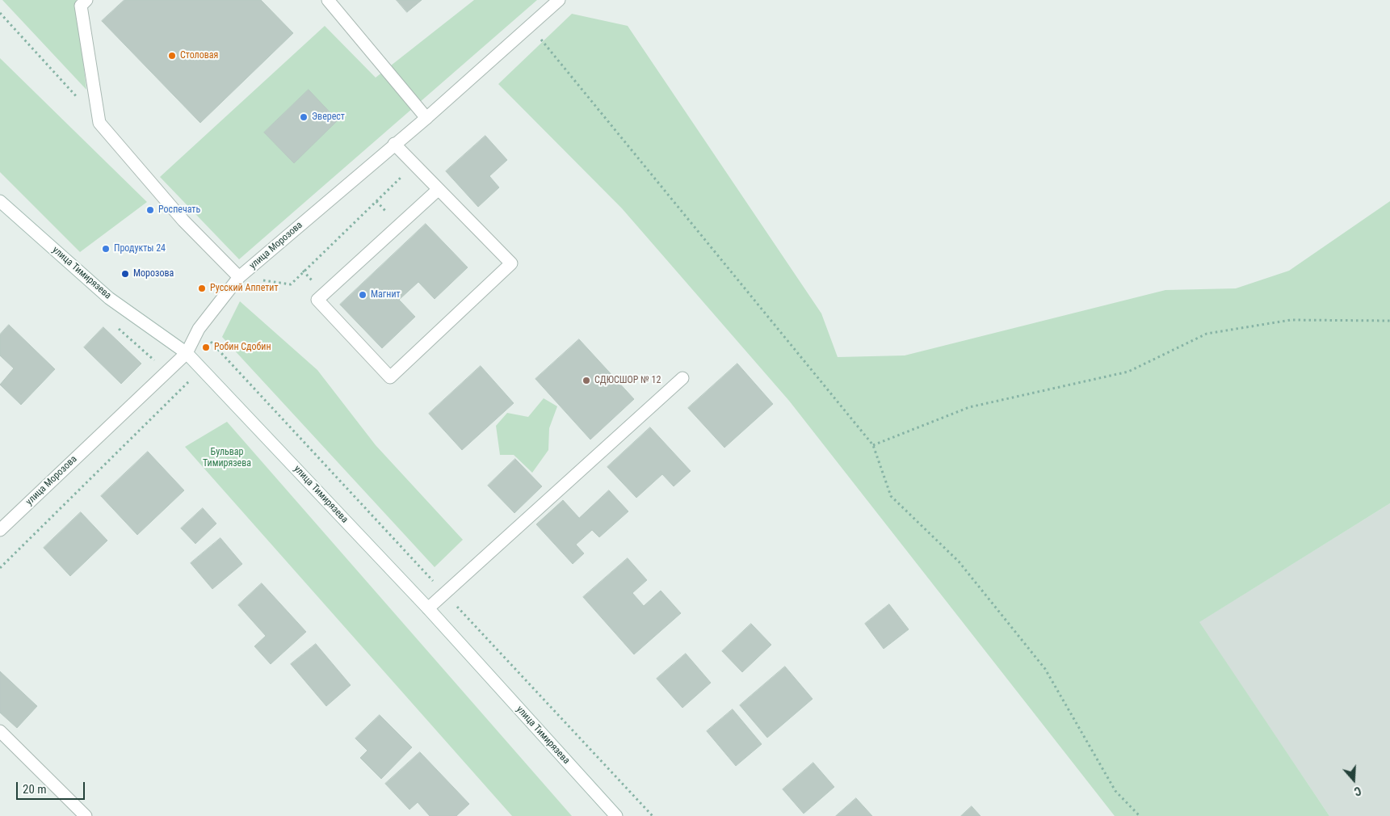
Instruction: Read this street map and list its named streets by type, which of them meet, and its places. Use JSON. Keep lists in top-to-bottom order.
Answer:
{
  "streets": {
    "street": ["улица Морозова", "улица Тимирязева"]
  },
  "crossings": [
    ["улица Морозова", "улица Тимирязева"]
  ],
  "parks": ["Бульвар Тимирязева"],
  "places": [
    "Столовая",
    "Эверест",
    "Роспечать",
    "Продукты 24",
    "Морозова",
    "Русский Аппетит",
    "Магнит",
    "Робин Сдобин",
    "СДЮСШОР № 12"
  ],
  "scale_bar": "20 m",
  "north": "bottom"
}
